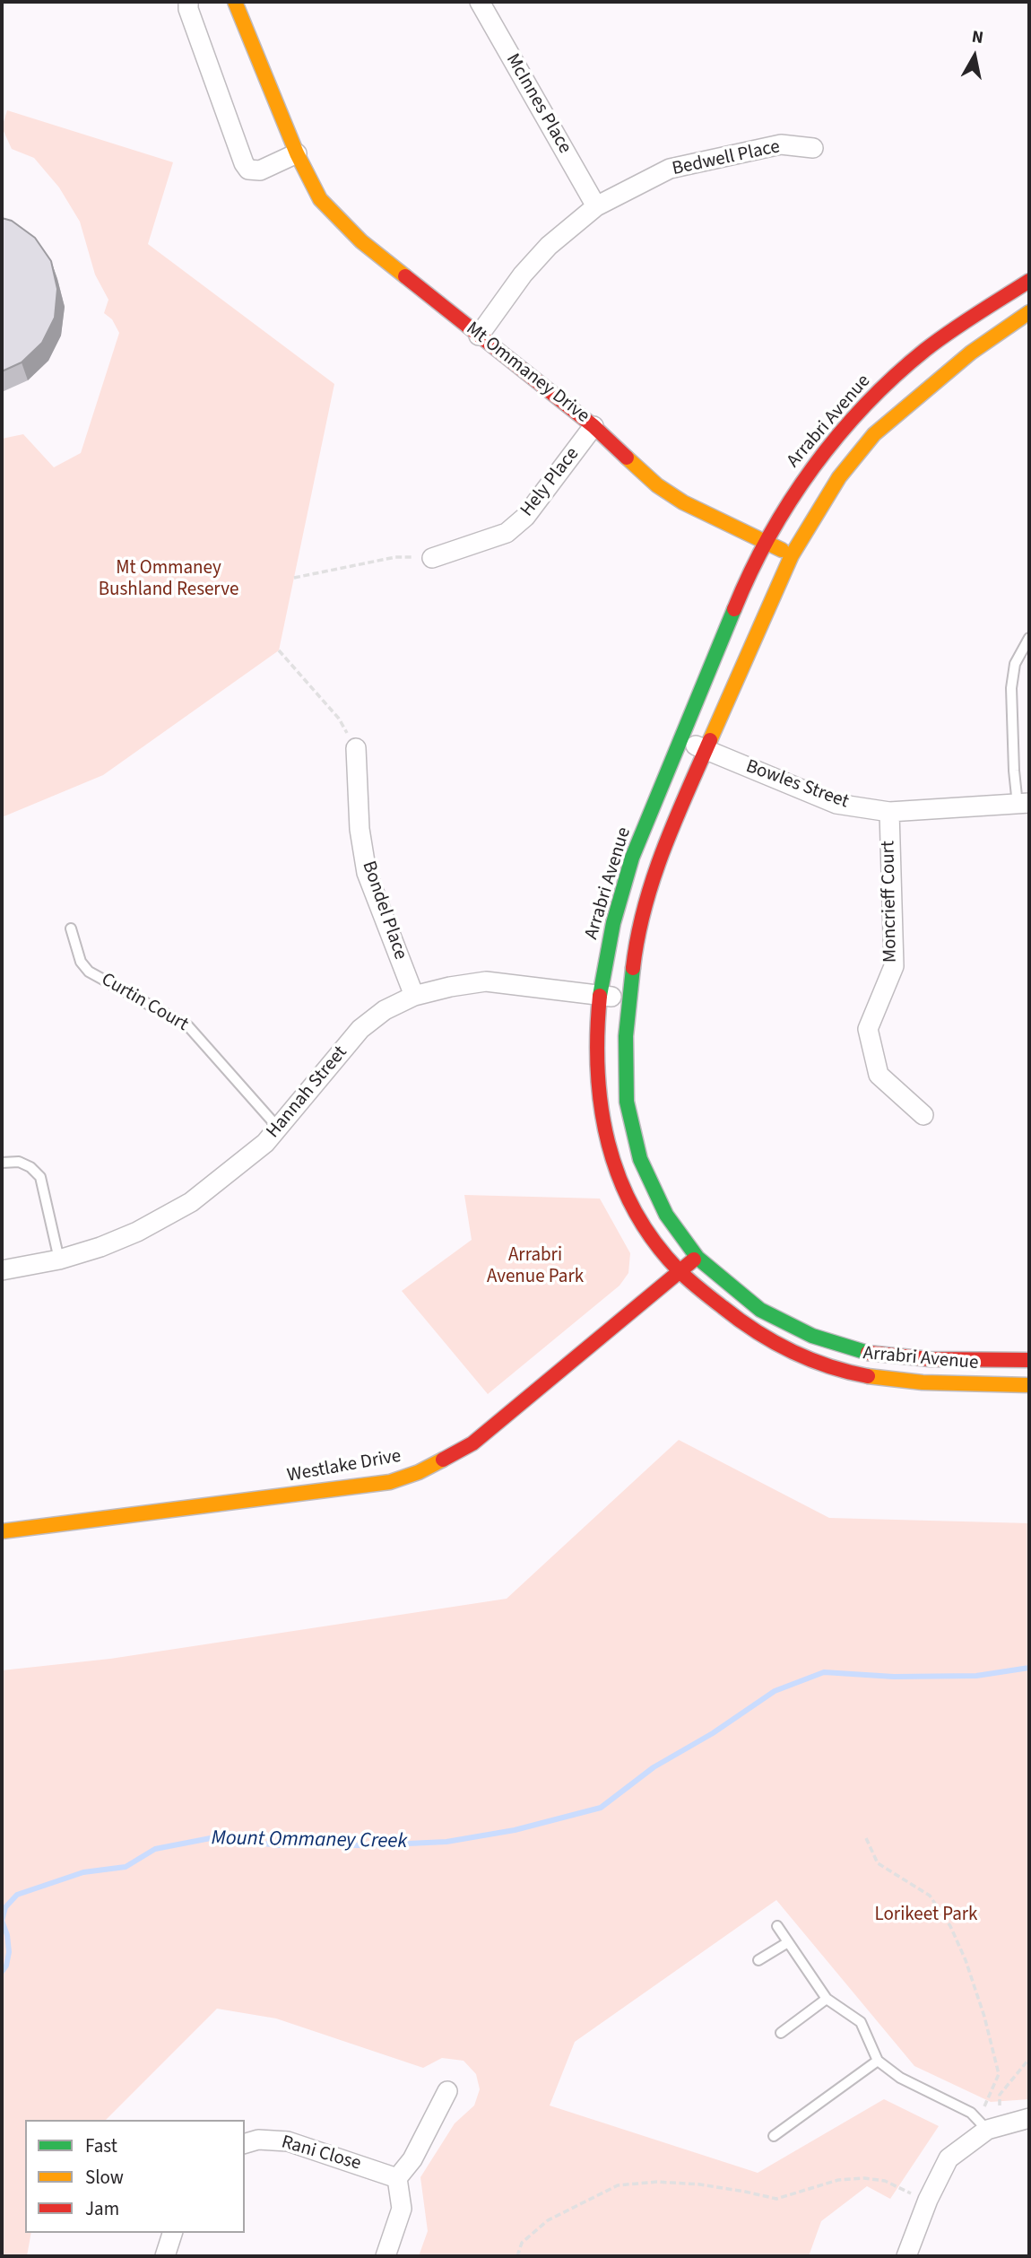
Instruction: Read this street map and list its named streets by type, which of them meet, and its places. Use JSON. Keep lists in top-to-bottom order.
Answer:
{
  "streets": {
    "street": [
      "McInnes Place",
      "Bedwell Place",
      "Mt Ommaney Drive",
      "Arrabri Avenue",
      "Hely Place",
      "Bowles Street",
      "Moncrieff Court",
      "Bondel Place",
      "Hannah Street",
      "Westlake Drive",
      "Rani Close"
    ],
    "lane": ["Curtin Court"]
  },
  "crossings": [
    ["McInnes Place", "Bedwell Place"],
    ["Bedwell Place", "Mt Ommaney Drive"],
    ["Mt Ommaney Drive", "Arrabri Avenue"],
    ["Mt Ommaney Drive", "Hely Place"],
    ["Arrabri Avenue", "Bowles Street"],
    ["Arrabri Avenue", "Hannah Street"],
    ["Arrabri Avenue", "Westlake Drive"],
    ["Bowles Street", "Moncrieff Court"],
    ["Bondel Place", "Hannah Street"],
    ["Curtin Court", "Hannah Street"]
  ],
  "water": ["Mount Ommaney Creek"],
  "parks": ["Mt Ommaney Bushland Reserve", "Arrabri Avenue Park", "Lorikeet Park"],
  "legend": ["Fast", "Slow", "Jam"],
  "north": "top"
}
